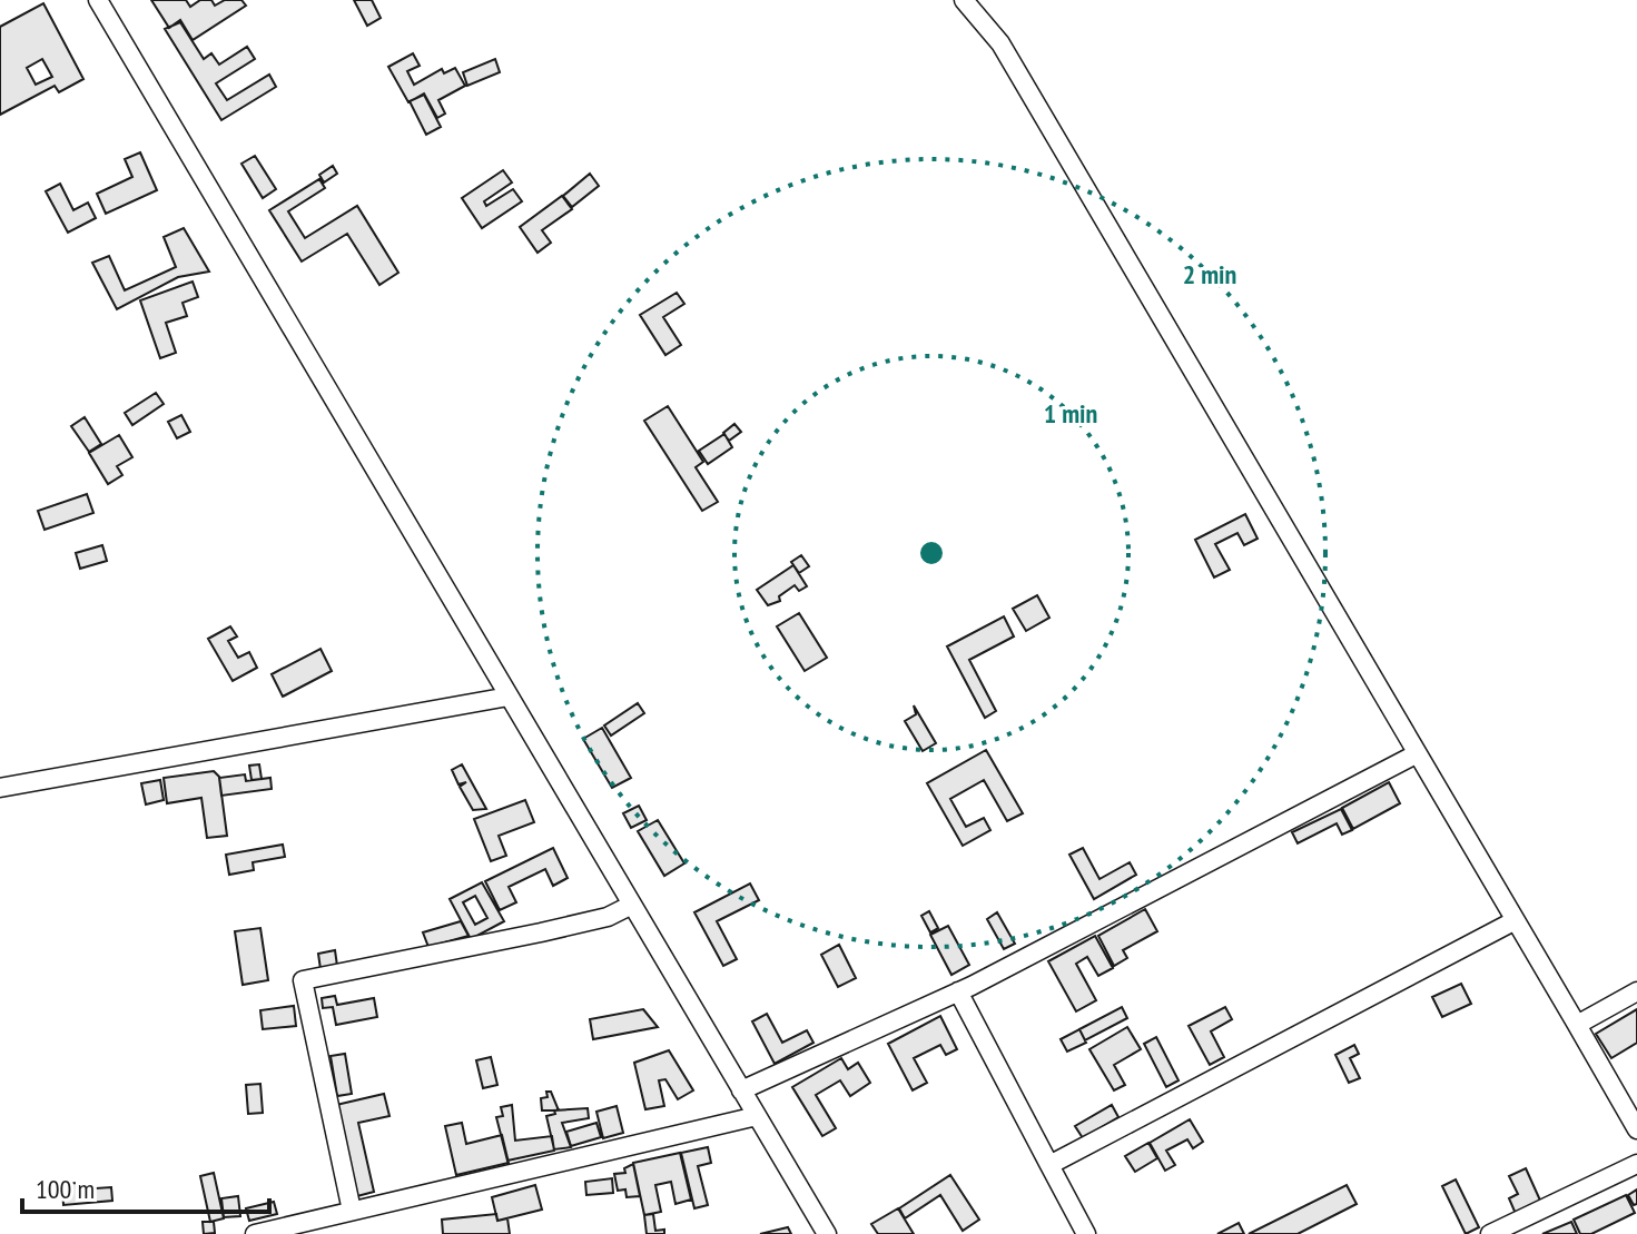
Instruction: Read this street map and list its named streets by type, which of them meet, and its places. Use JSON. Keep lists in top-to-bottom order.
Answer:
{
  "scale_bar": "100 m",
  "rings": ["2 min", "1 min"]
}
